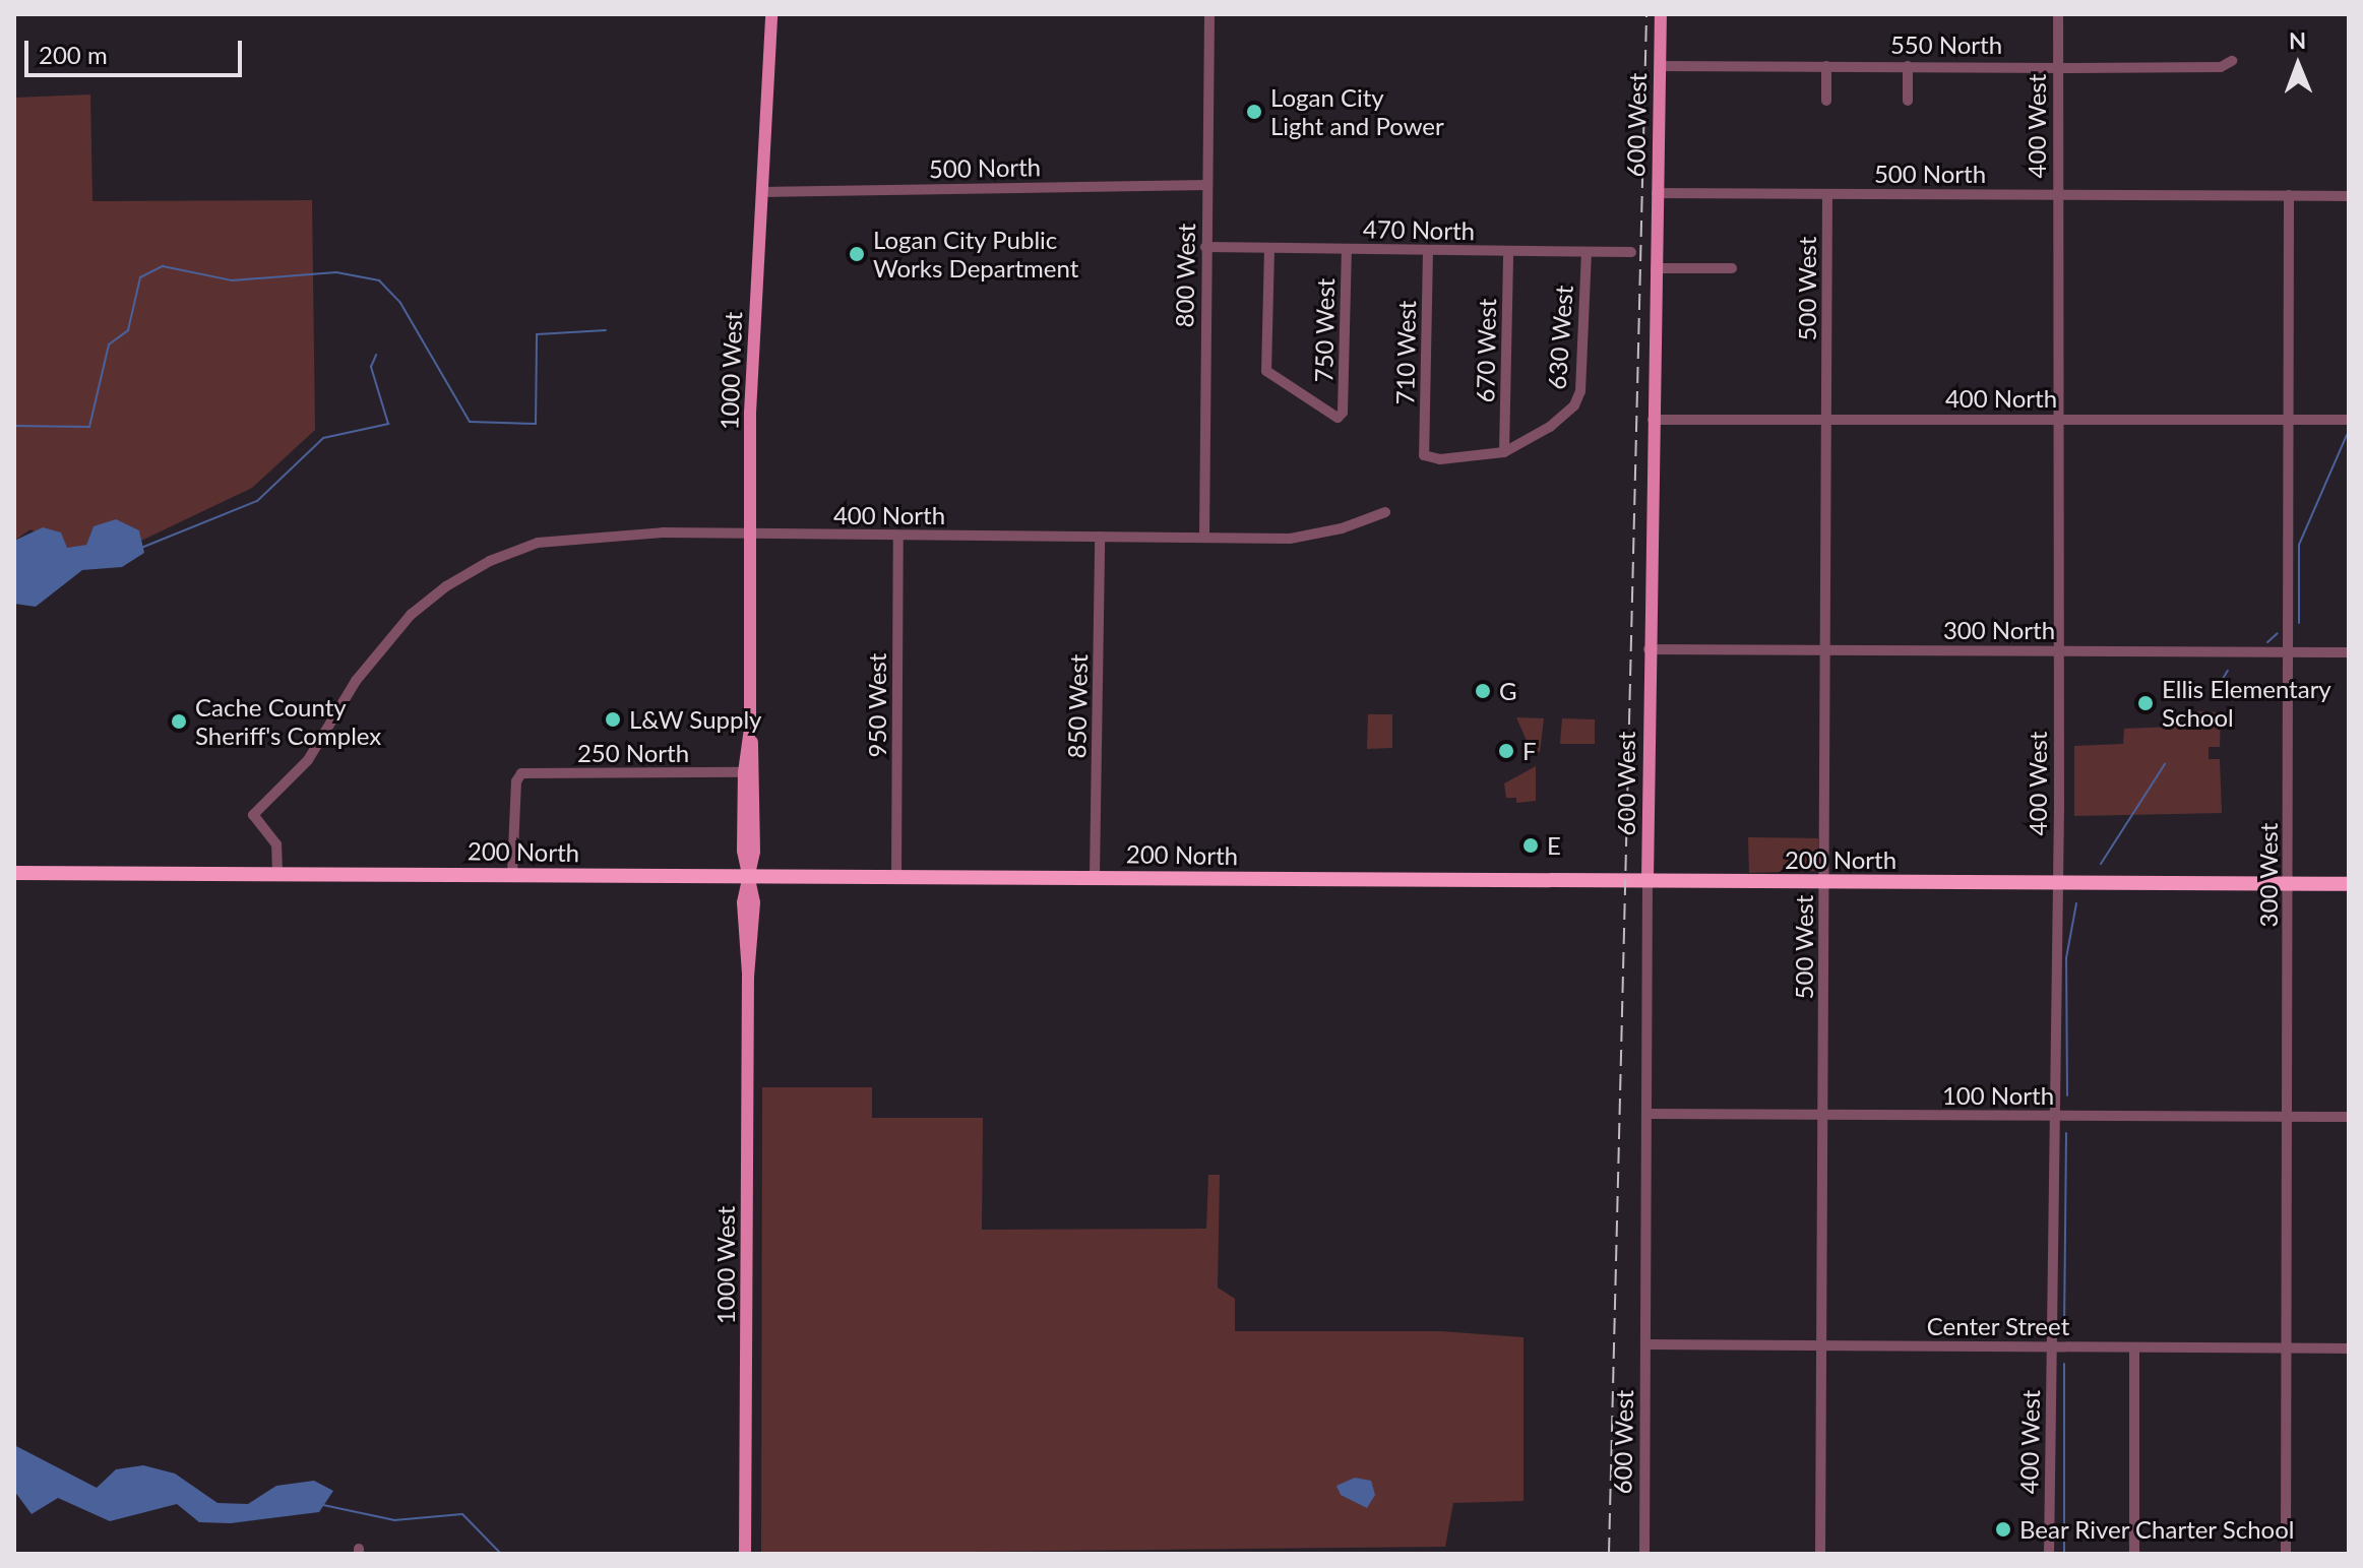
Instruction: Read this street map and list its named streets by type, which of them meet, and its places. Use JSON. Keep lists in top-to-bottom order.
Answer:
{
  "streets": {
    "highway": ["200 North"],
    "main road": ["600 West", "1000 West"],
    "street": [
      "550 North",
      "400 West",
      "500 North",
      "470 North",
      "800 West",
      "500 West",
      "750 West",
      "630 West",
      "670 West",
      "710 West",
      "400 North",
      "300 North",
      "950 West",
      "850 West",
      "250 North",
      "300 West",
      "100 North",
      "Center Street"
    ]
  },
  "crossings": [
    ["550 North", "600 West"],
    ["550 North", "400 West"],
    ["600 West", "500 North"],
    ["600 West", "400 North"],
    ["600 West", "300 North"],
    ["600 West", "200 North"],
    ["600 West", "100 North"],
    ["600 West", "Center Street"],
    ["400 West", "500 North"],
    ["400 West", "400 North"],
    ["400 West", "300 North"],
    ["400 West", "200 North"],
    ["400 West", "100 North"],
    ["400 West", "Center Street"],
    ["500 North", "800 West"],
    ["500 North", "500 West"],
    ["500 North", "1000 West"],
    ["500 North", "300 West"],
    ["470 North", "800 West"],
    ["470 North", "750 West"],
    ["470 North", "630 West"],
    ["470 North", "670 West"],
    ["470 North", "710 West"],
    ["800 West", "400 North"],
    ["500 West", "400 North"],
    ["500 West", "300 North"],
    ["500 West", "200 North"],
    ["500 West", "100 North"],
    ["500 West", "Center Street"],
    ["630 West", "670 West"],
    ["630 West", "710 West"],
    ["1000 West", "400 North"],
    ["1000 West", "250 North"],
    ["1000 West", "200 North"],
    ["400 North", "950 West"],
    ["400 North", "850 West"],
    ["400 North", "200 North"],
    ["400 North", "300 West"],
    ["300 North", "300 West"],
    ["950 West", "200 North"],
    ["850 West", "200 North"],
    ["250 North", "200 North"],
    ["200 North", "300 West"],
    ["300 West", "100 North"],
    ["300 West", "Center Street"]
  ],
  "places": [
    "Logan City Light and Power",
    "Logan City Public Works Department",
    "G",
    "Ellis Elementary School",
    "L&W Supply",
    "Cache County Sheriff's Complex",
    "F",
    "E",
    "Bear River Charter School"
  ],
  "scale_bar": "200 m",
  "north": "top"
}
